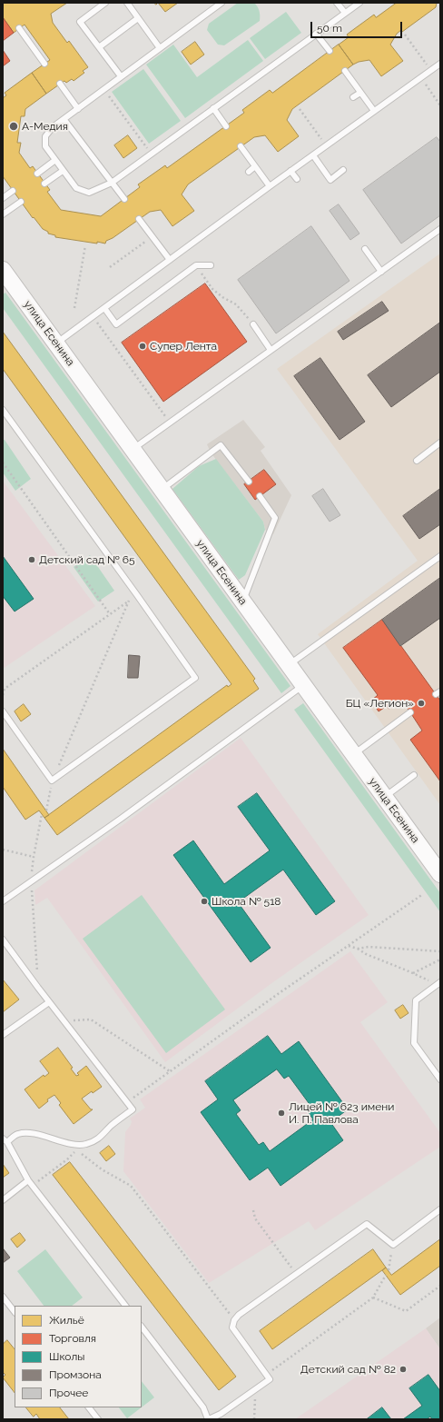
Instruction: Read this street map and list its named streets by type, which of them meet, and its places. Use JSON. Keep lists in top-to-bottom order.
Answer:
{
  "streets": {
    "street": ["улица Есенина"]
  },
  "places": [
    "А-Медия",
    "Супер Лента",
    "Детский сад № 65",
    "БЦ «Легион»",
    "Школа № 518",
    "Лицей № 623 имени И. П. Павлова",
    "Детский сад № 82"
  ],
  "legend": [
    "Жильё",
    "Торговля",
    "Школы",
    "Промзона",
    "Прочее"
  ],
  "scale_bar": "50 m"
}
